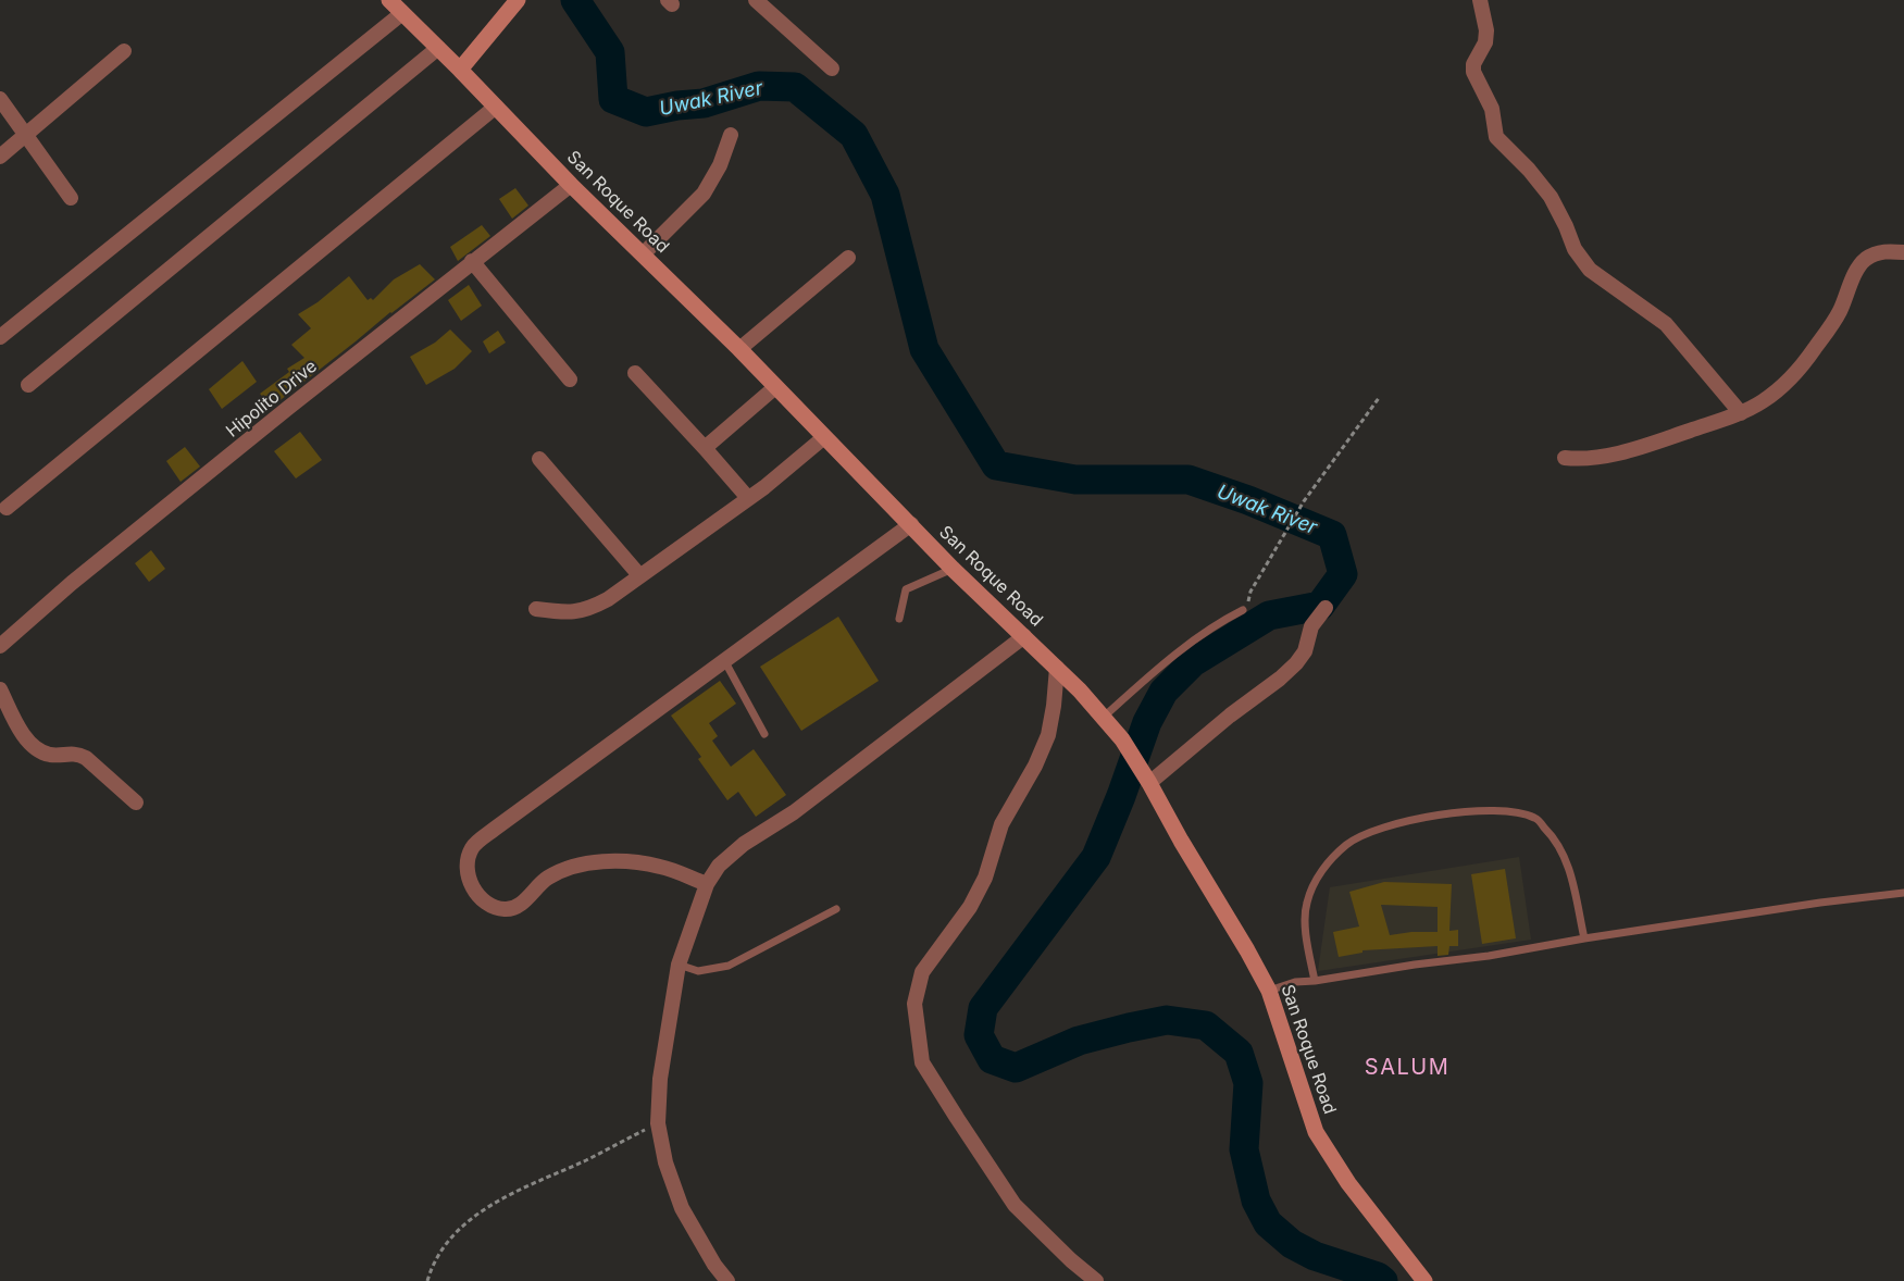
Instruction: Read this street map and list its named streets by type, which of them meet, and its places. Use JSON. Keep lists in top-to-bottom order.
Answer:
{
  "streets": {
    "street": ["San Roque Road", "Hipolito Drive"]
  },
  "crossings": [
    ["San Roque Road", "Hipolito Drive"]
  ],
  "districts": ["SALUM"],
  "water": ["Uwak River"]
}
